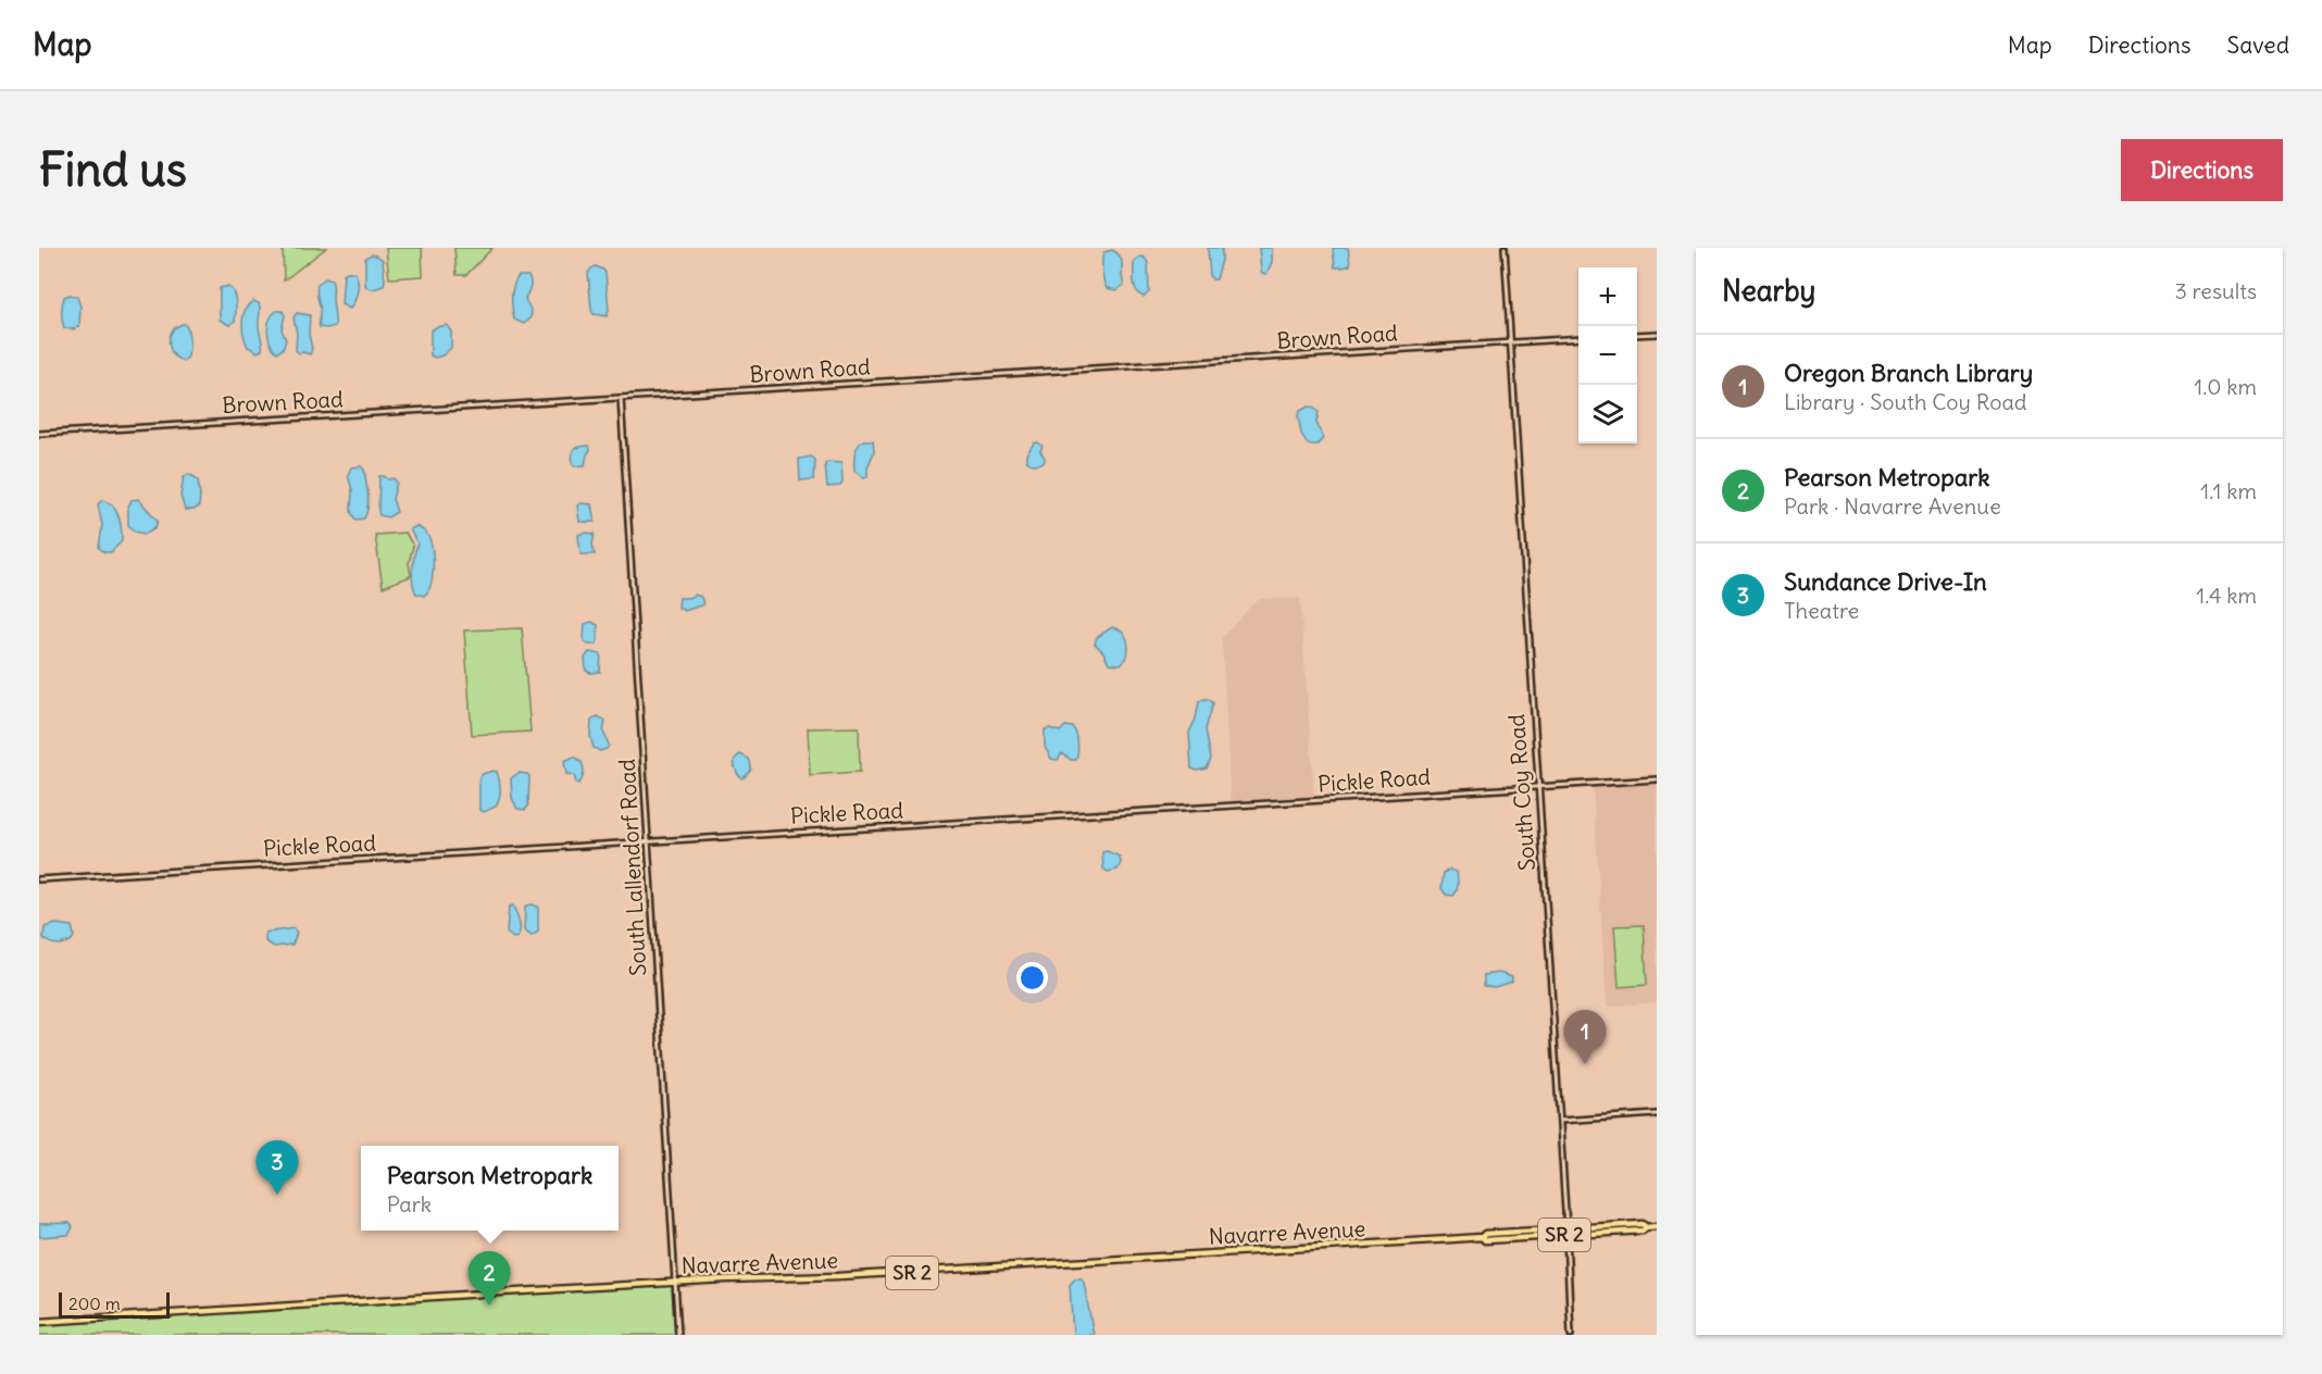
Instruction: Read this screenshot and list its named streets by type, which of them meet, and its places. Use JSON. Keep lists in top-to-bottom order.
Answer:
{
  "streets": {
    "highway": ["Navarre Avenue", "SR 2"],
    "street": [
      "Brown Road",
      "Pickle Road",
      "South Coy Road",
      "South Lallendorf Road"
    ]
  },
  "crossings": [
    ["Brown Road", "South Coy Road"],
    ["Brown Road", "South Lallendorf Road"],
    ["Pickle Road", "South Coy Road"],
    ["Pickle Road", "South Lallendorf Road"],
    ["South Coy Road", "Navarre Avenue"],
    ["South Lallendorf Road", "Navarre Avenue"]
  ],
  "scale_bar": "200 m",
  "page": {
    "header": "Map",
    "nav": ["Map", "Directions", "Saved"],
    "buttons": "Directions",
    "title": "Find us",
    "heading": ["Nearby", "3 results"],
    "map_buttons": ["+", "−"],
    "list": [
      {
        "mark": "1",
        "name": "Oregon Branch Library",
        "note": "Library · South Coy Road",
        "value": "1.0 km"
      },
      {
        "mark": "2",
        "name": "Pearson Metropark",
        "note": "Park · Navarre Avenue",
        "value": "1.1 km"
      },
      {
        "mark": "3",
        "name": "Sundance Drive-In",
        "note": "Theatre",
        "value": "1.4 km"
      }
    ],
    "pins": ["1", "3", "2"],
    "popup": ["Pearson Metropark", "Park"],
    "scale": "200 m"
  }
}
